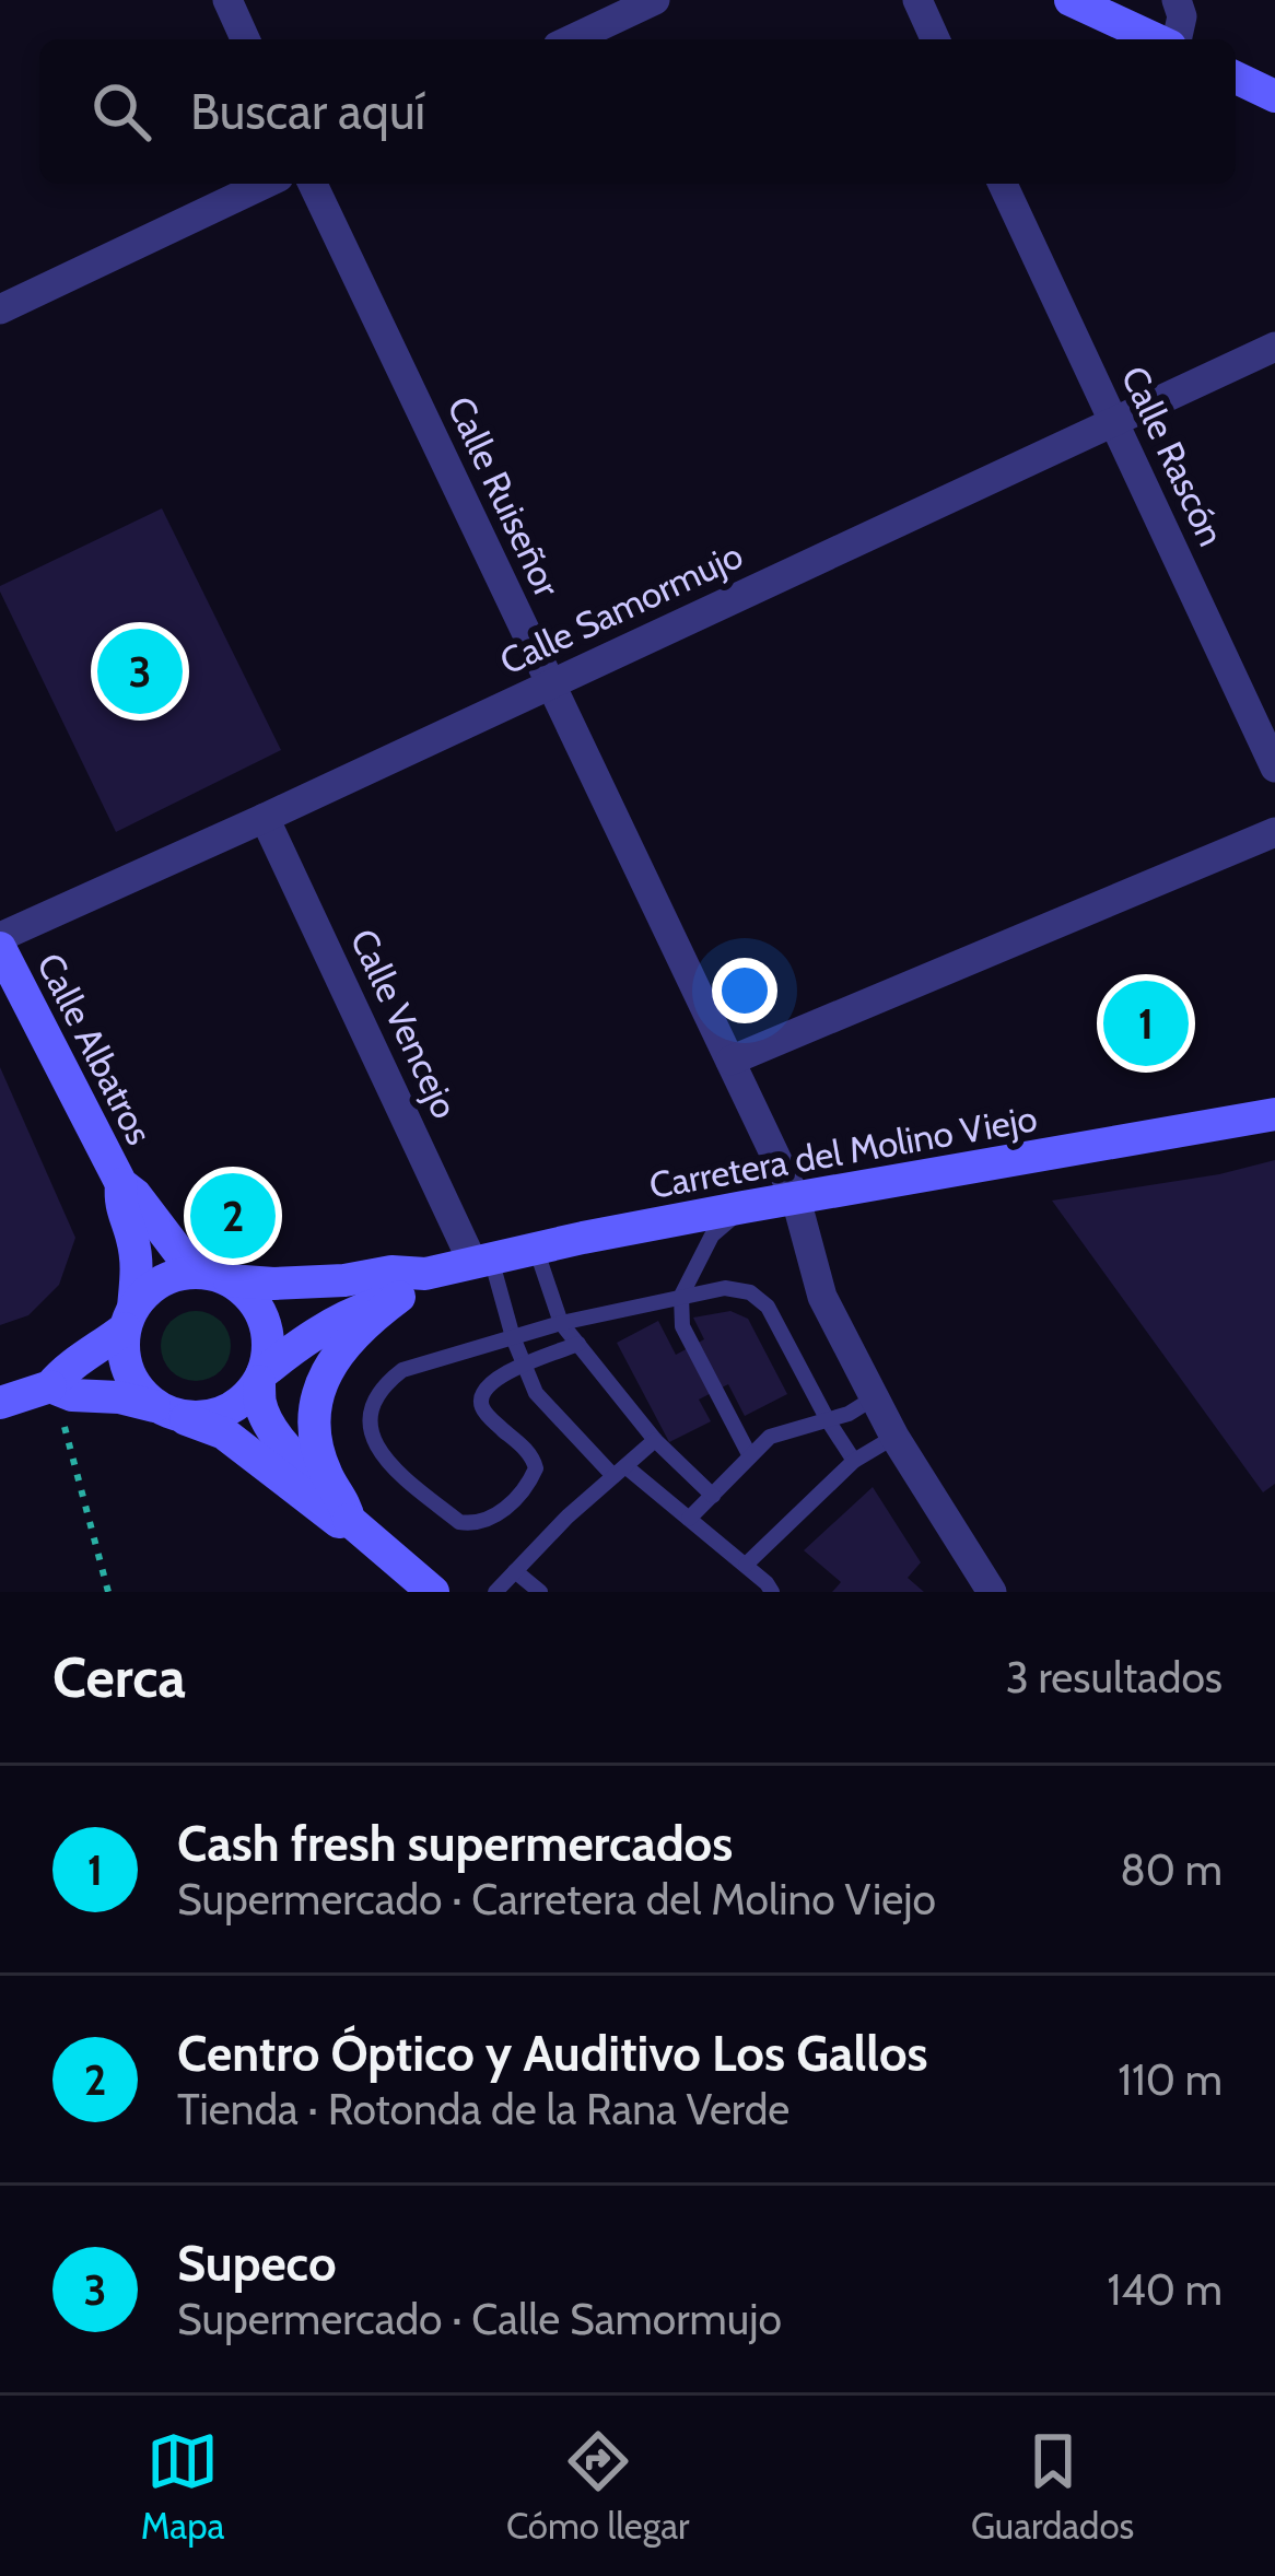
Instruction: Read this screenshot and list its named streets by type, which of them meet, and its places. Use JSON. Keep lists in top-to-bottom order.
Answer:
{
  "streets": {
    "street": [
      "Calle Rascón",
      "Calle Ruiseñor",
      "Calle Samormujo",
      "Calle Vencejo",
      "Calle Albatros",
      "Carretera del Molino Viejo"
    ]
  },
  "crossings": [
    ["Calle Rascón", "Calle Samormujo"],
    ["Calle Ruiseñor", "Calle Samormujo"],
    ["Calle Ruiseñor", "Carretera del Molino Viejo"],
    ["Calle Samormujo", "Calle Vencejo"],
    ["Calle Vencejo", "Carretera del Molino Viejo"]
  ],
  "page": {
    "search": "Buscar aquí",
    "pins": ["3", "1", "2"],
    "heading": ["Cerca", "3 resultados"],
    "list": [
      {
        "mark": "1",
        "name": "Cash fresh supermercados",
        "note": "Supermercado · Carretera del Molino Viejo",
        "value": "80 m"
      },
      {
        "mark": "2",
        "name": "Centro Óptico y Auditivo Los Gallos",
        "note": "Tienda · Rotonda de la Rana Verde",
        "value": "110 m"
      },
      {
        "mark": "3",
        "name": "Supeco",
        "note": "Supermercado · Calle Samormujo",
        "value": "140 m"
      }
    ],
    "nav": ["Mapa", "Cómo llegar", "Guardados"]
  }
}
